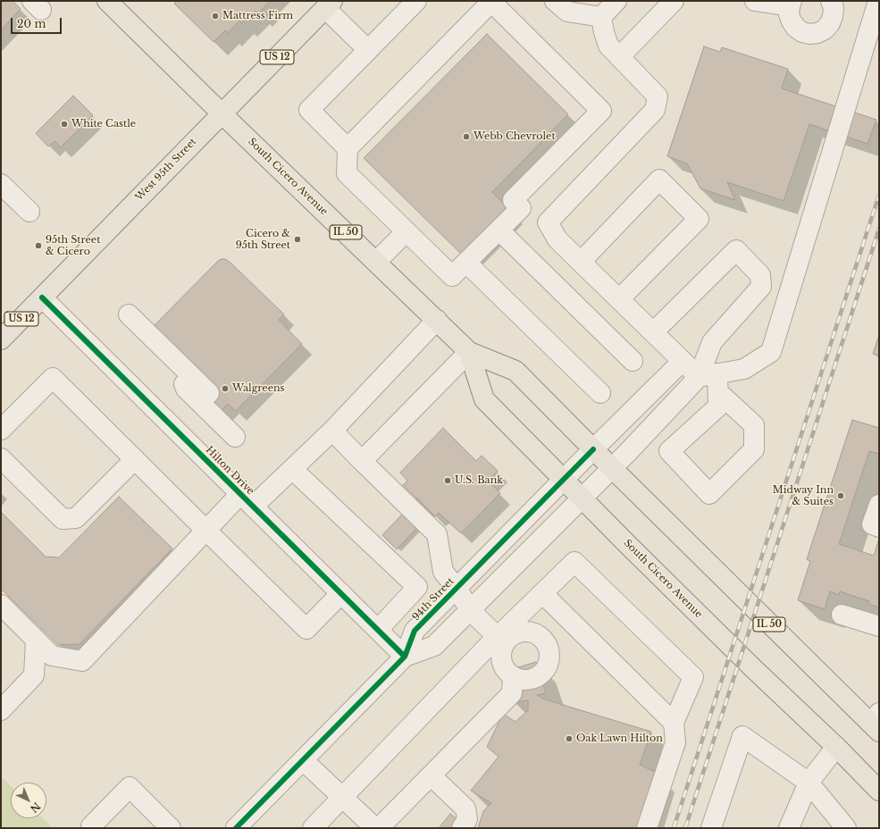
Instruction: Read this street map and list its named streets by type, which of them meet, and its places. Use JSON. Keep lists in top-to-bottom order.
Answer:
{
  "streets": {
    "main road": [
      "US 12",
      "West 95th Street",
      "South Cicero Avenue",
      "IL 50"
    ],
    "street": ["Hilton Drive", "94th Street"]
  },
  "crossings": [
    ["West 95th Street", "South Cicero Avenue"],
    ["West 95th Street", "Hilton Drive"],
    ["South Cicero Avenue", "94th Street"],
    ["Hilton Drive", "94th Street"]
  ],
  "places": [
    "Mattress Firm",
    "White Castle",
    "Webb Chevrolet",
    "Cicero & 95th Street",
    "95th Street & Cicero",
    "Walgreens",
    "U.S. Bank",
    "Midway Inn & Suites",
    "Oak Lawn Hilton"
  ],
  "scale_bar": "20 m",
  "north": "bottom right"
}
